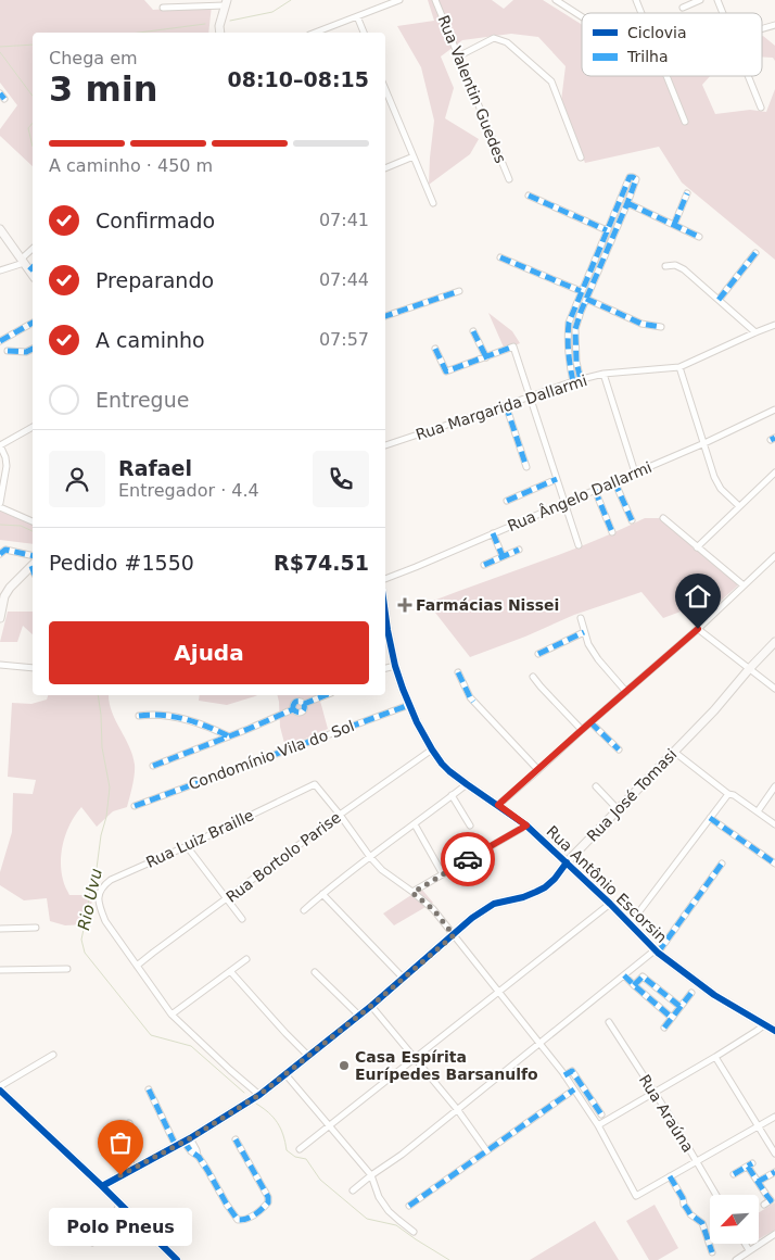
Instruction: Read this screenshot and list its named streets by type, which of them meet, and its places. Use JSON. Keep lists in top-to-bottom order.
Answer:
{
  "streets": {
    "main road": ["Rua José Tomasi", "Rua Antônio Escorsin"],
    "street": [
      "Rua Valentin Guedes",
      "Rua Margarida Dallarmi",
      "Rua Ângelo Dallarmi",
      "Condomínio Vila do Sol",
      "Rua Luiz Braille",
      "Rua Bortolo Parise",
      "Rua Araúna"
    ]
  },
  "crossings": [
    ["Condomínio Vila do Sol", "Rua Antônio Escorsin"],
    ["Rua José Tomasi", "Rua Antônio Escorsin"],
    ["Rua Luiz Braille", "Rua Bortolo Parise"],
    ["Rua Bortolo Parise", "Rua Antônio Escorsin"]
  ],
  "water": ["Rio Uvu"],
  "places": {
    "health": ["Farmácias Nissei"],
    "other": ["Casa Espírita Eurípedes Barsanulfo", "Polo Pneus"]
  },
  "legend": ["Ciclovia", "Trilha"],
  "north": "bottom left",
  "page": {
    "heading": ["3 min", "Chega em", "08:10–08:15"],
    "panel": [
      "Rafael",
      "Entregador · 4.4",
      "Pedido #1550",
      "R$74.51"
    ],
    "bar": "A caminho · 450 m",
    "list": [
      ["Confirmado", "07:41"],
      ["Preparando", "07:44"],
      ["A caminho", "07:57"],
      "Entregue"
    ],
    "buttons": "Ajuda",
    "bubble": "Polo Pneus"
  }
}
